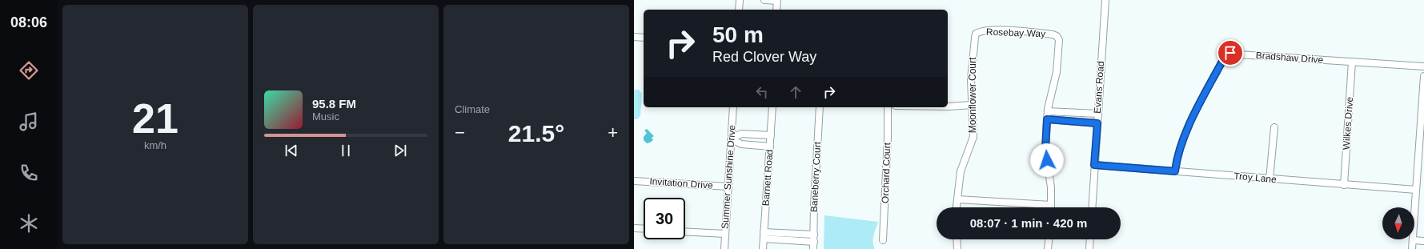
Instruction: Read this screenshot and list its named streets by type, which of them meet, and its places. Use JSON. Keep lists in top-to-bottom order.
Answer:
{
  "streets": {
    "street": [
      "Rosebay Way",
      "Bradshaw Drive",
      "Evans Road",
      "Moonflower Court",
      "Wilkes Drive",
      "Orchard Court",
      "Summer Sunshine Drive",
      "Baneberry Court",
      "Barnett Road",
      "Troy Lane",
      "Invitation Drive"
    ]
  },
  "crossings": [
    ["Rosebay Way", "Moonflower Court"],
    ["Bradshaw Drive", "Wilkes Drive"],
    ["Bradshaw Drive", "Troy Lane"],
    ["Evans Road", "Troy Lane"],
    ["Wilkes Drive", "Troy Lane"],
    ["Summer Sunshine Drive", "Invitation Drive"]
  ],
  "north": "bottom",
  "page": {
    "tabs": "08:06",
    "tile": [
      ["21", "km/h"],
      "Climate"
    ],
    "turn": ["50 m", "Red Clover Way"],
    "song": ["95.8 FM", "Music"],
    "heat": ["−", "21.5°", "+"],
    "limit": "30",
    "trip": "08:07 · 1 min · 420 m"
  }
}
